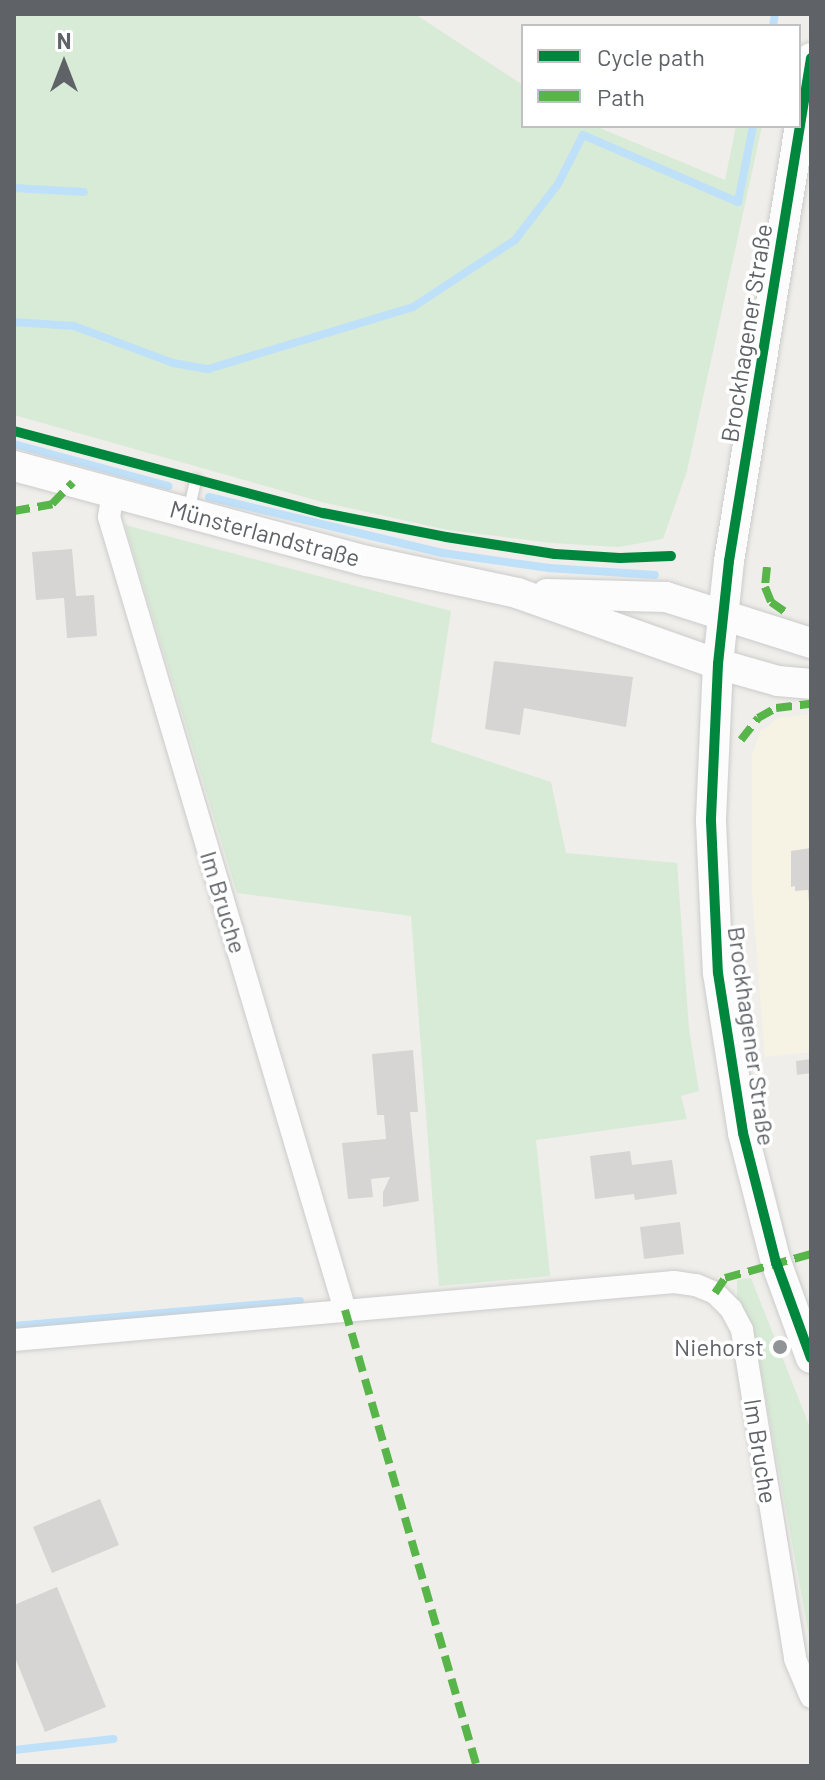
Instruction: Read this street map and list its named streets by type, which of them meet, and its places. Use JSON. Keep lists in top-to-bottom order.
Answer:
{
  "streets": {
    "main road": ["Brockhagener Straße", "Münsterlandstraße"],
    "street": ["Im Bruche"]
  },
  "crossings": [
    ["Münsterlandstraße", "Im Bruche"]
  ],
  "places": ["Niehorst"],
  "legend": ["Cycle path", "Path"],
  "north": "top"
}
